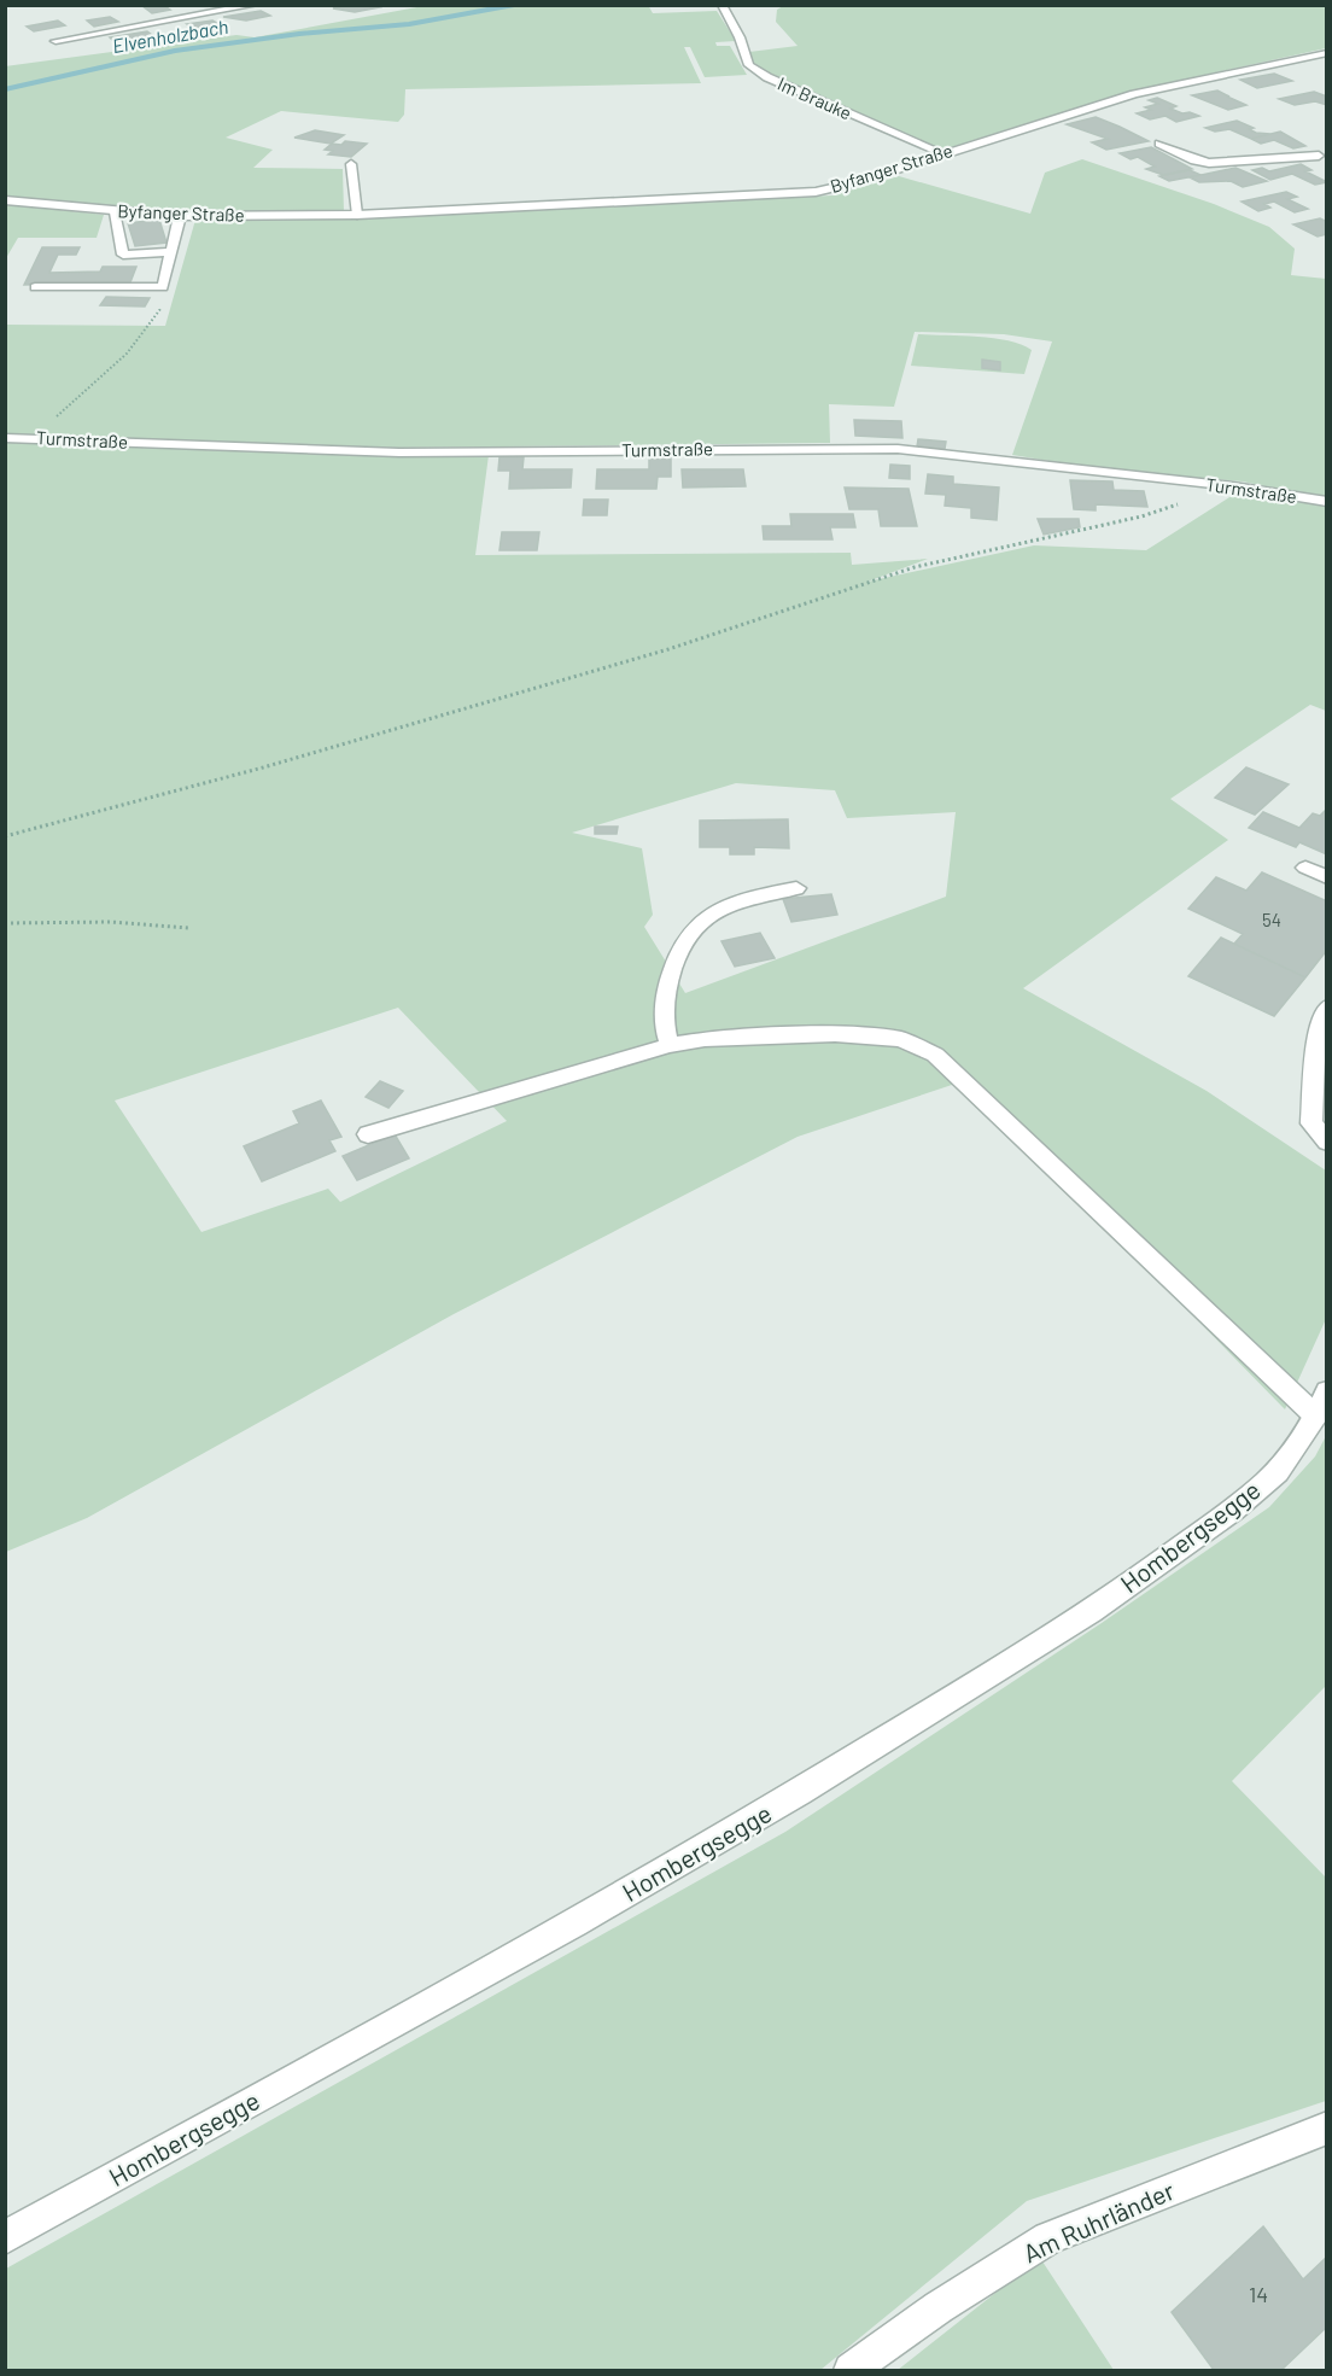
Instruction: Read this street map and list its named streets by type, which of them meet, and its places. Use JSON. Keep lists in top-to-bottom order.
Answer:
{
  "streets": {
    "street": [
      "Im Brauke",
      "Byfanger Straße",
      "Turmstraße",
      "Hombergsegge",
      "Am Ruhrländer"
    ]
  },
  "crossings": [
    ["Im Brauke", "Byfanger Straße"]
  ],
  "water": ["Elvenholzbach"],
  "house_numbers": ["54", "14"]
}
